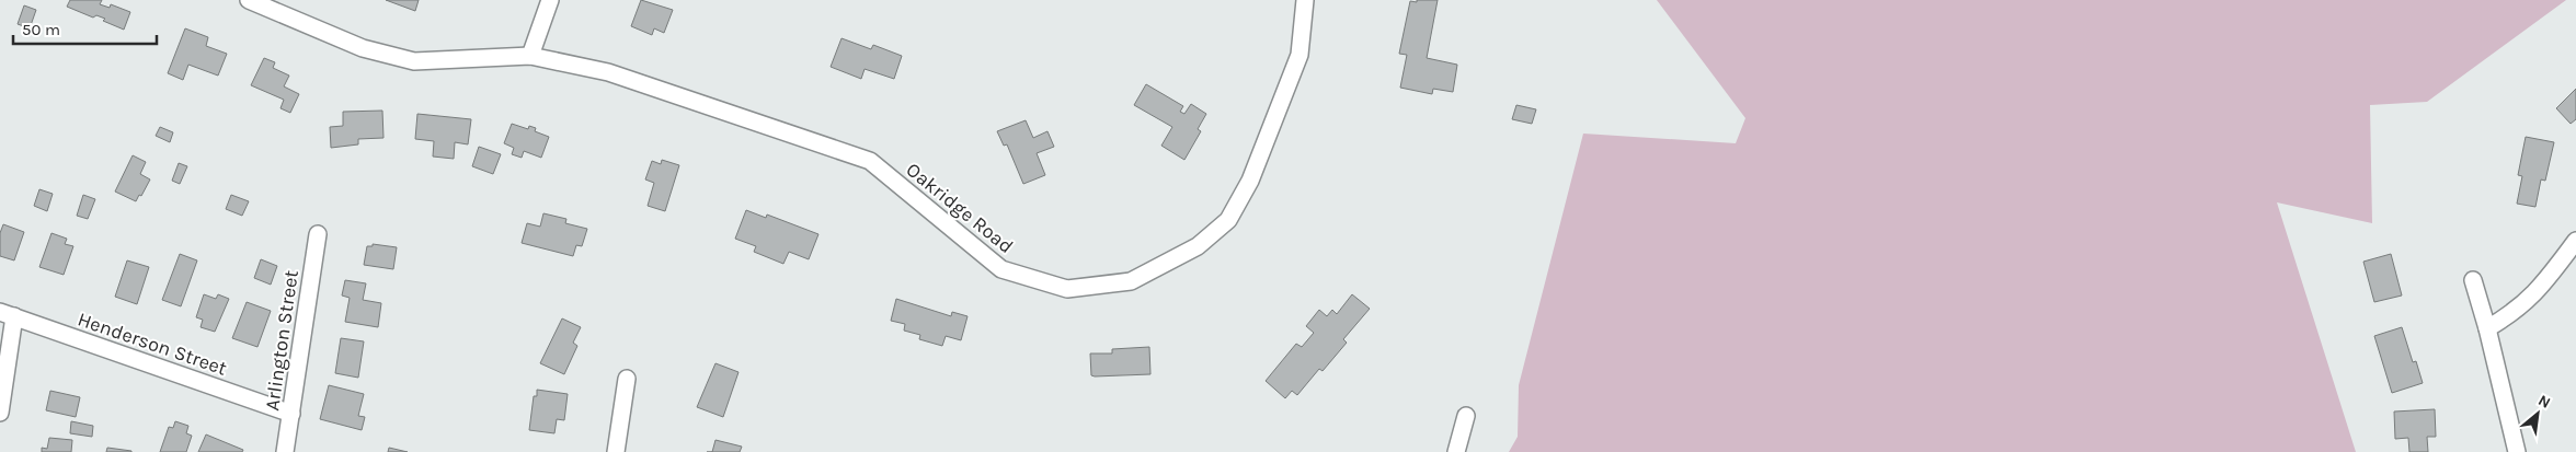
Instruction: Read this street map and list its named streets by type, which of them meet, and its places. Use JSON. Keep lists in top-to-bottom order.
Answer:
{
  "streets": {
    "street": ["Oakridge Road", "Arlington Street", "Henderson Street"]
  },
  "crossings": [
    ["Arlington Street", "Henderson Street"]
  ],
  "scale_bar": "50 m",
  "north": "top right"
}
